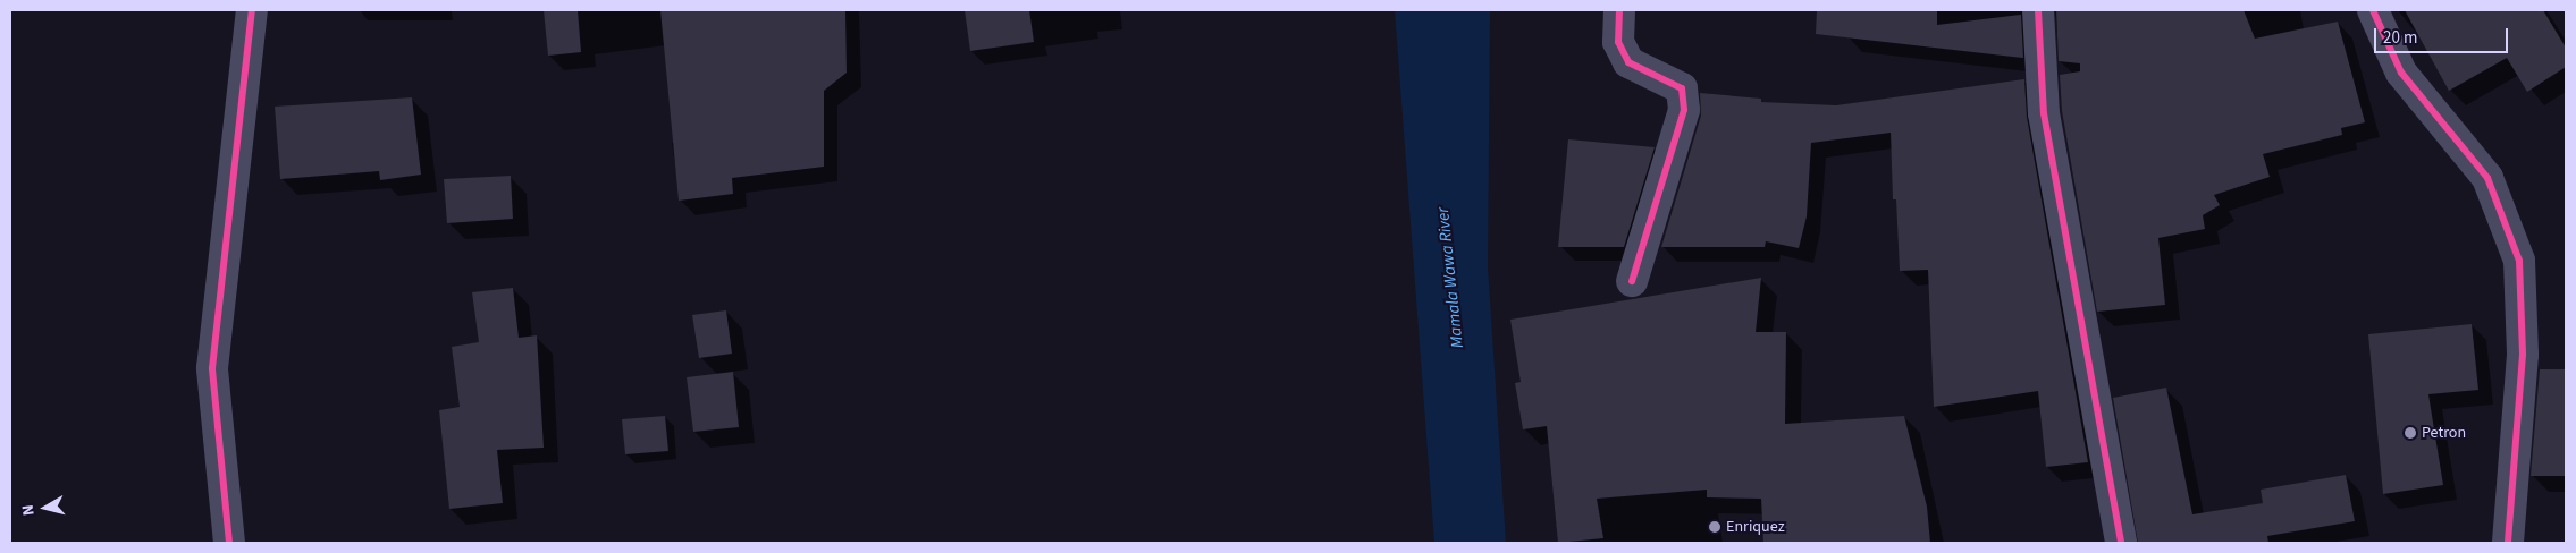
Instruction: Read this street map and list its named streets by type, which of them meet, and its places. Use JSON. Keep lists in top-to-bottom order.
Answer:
{
  "water": ["Mamala Wawa River"],
  "places": ["Petron", "Enriquez"],
  "scale_bar": "20 m",
  "north": "left"
}
